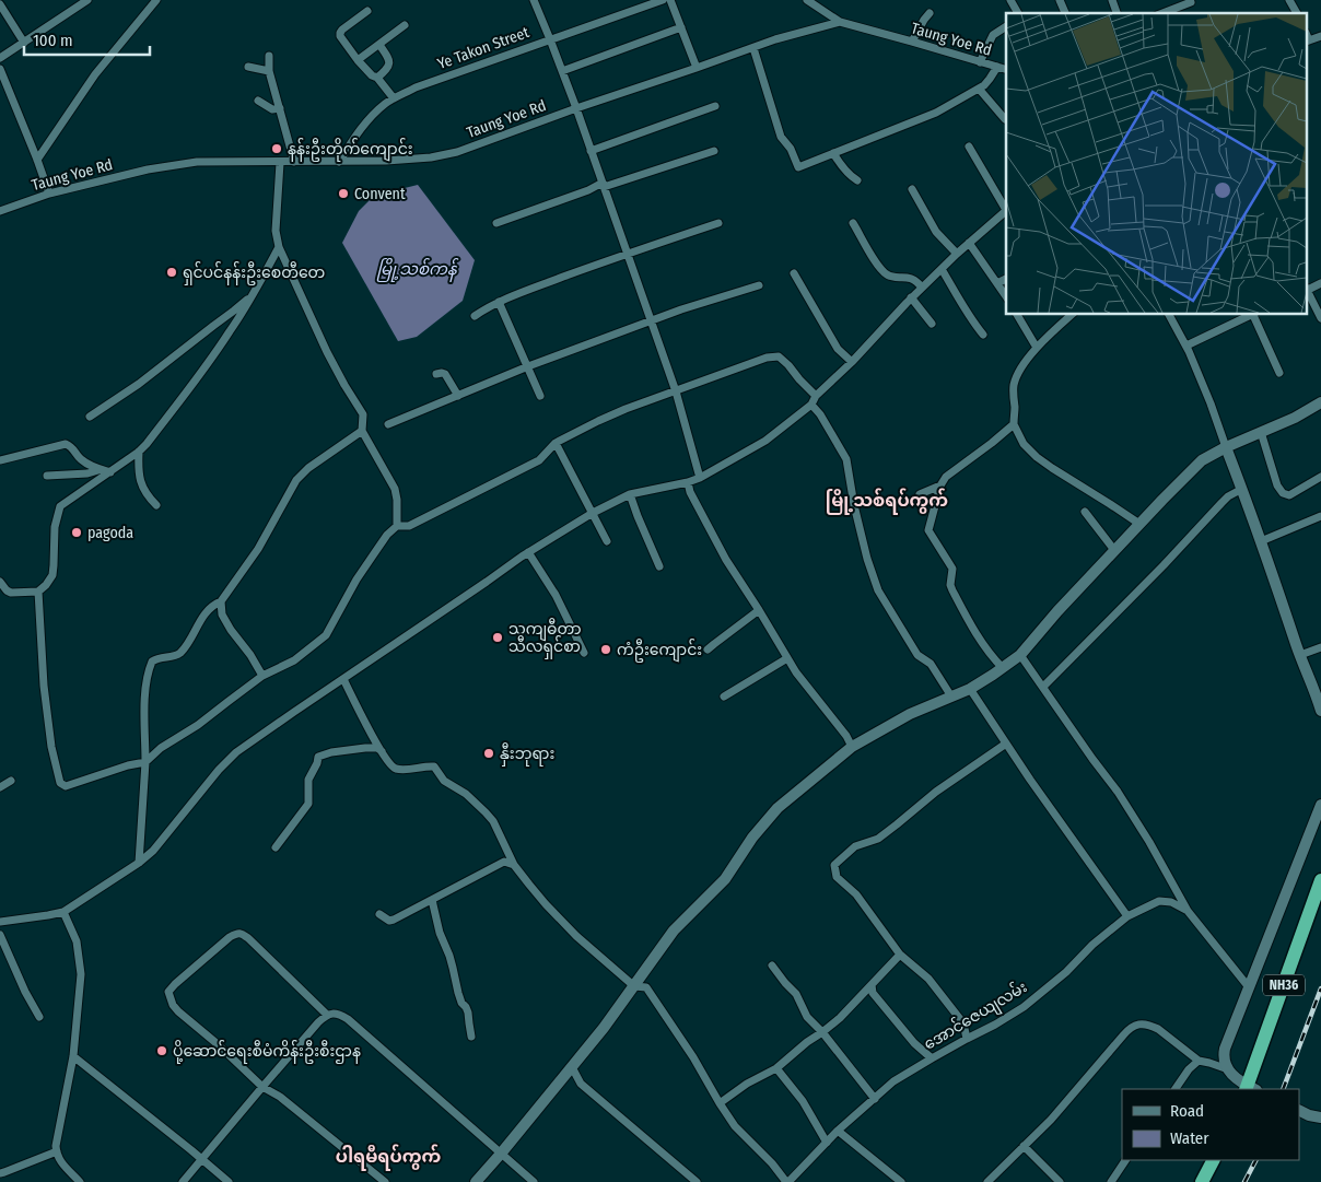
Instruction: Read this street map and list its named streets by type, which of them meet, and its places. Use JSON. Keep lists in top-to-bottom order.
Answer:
{
  "streets": {
    "highway": ["NH36"],
    "street": ["Taung Yoe Rd", "Ye Takon Street", "အောင်ဇေယျလမ်း"]
  },
  "crossings": [
    ["Taung Yoe Rd", "Ye Takon Street"]
  ],
  "districts": ["မြို့သစ်ရပ်ကွက်", "ပါရမီရပ်ကွက်"],
  "water": ["မြို့သစ်ကန်"],
  "places": [
    "နန်းဦးတိုက်ကျောင်း",
    "Convent",
    "ရှင်ပင်နန်းဦးစေတီတေ",
    "pagoda",
    "သကျဓီတာ သီလရှင်စာ",
    "ကံဦးကျောင်း",
    "နှီးဘုရား",
    "ပို့ဆောင်ရေးစီမံကိန်းဦးစီးဌာန"
  ],
  "legend": ["Road", "Water"],
  "scale_bar": "100 m"
}
